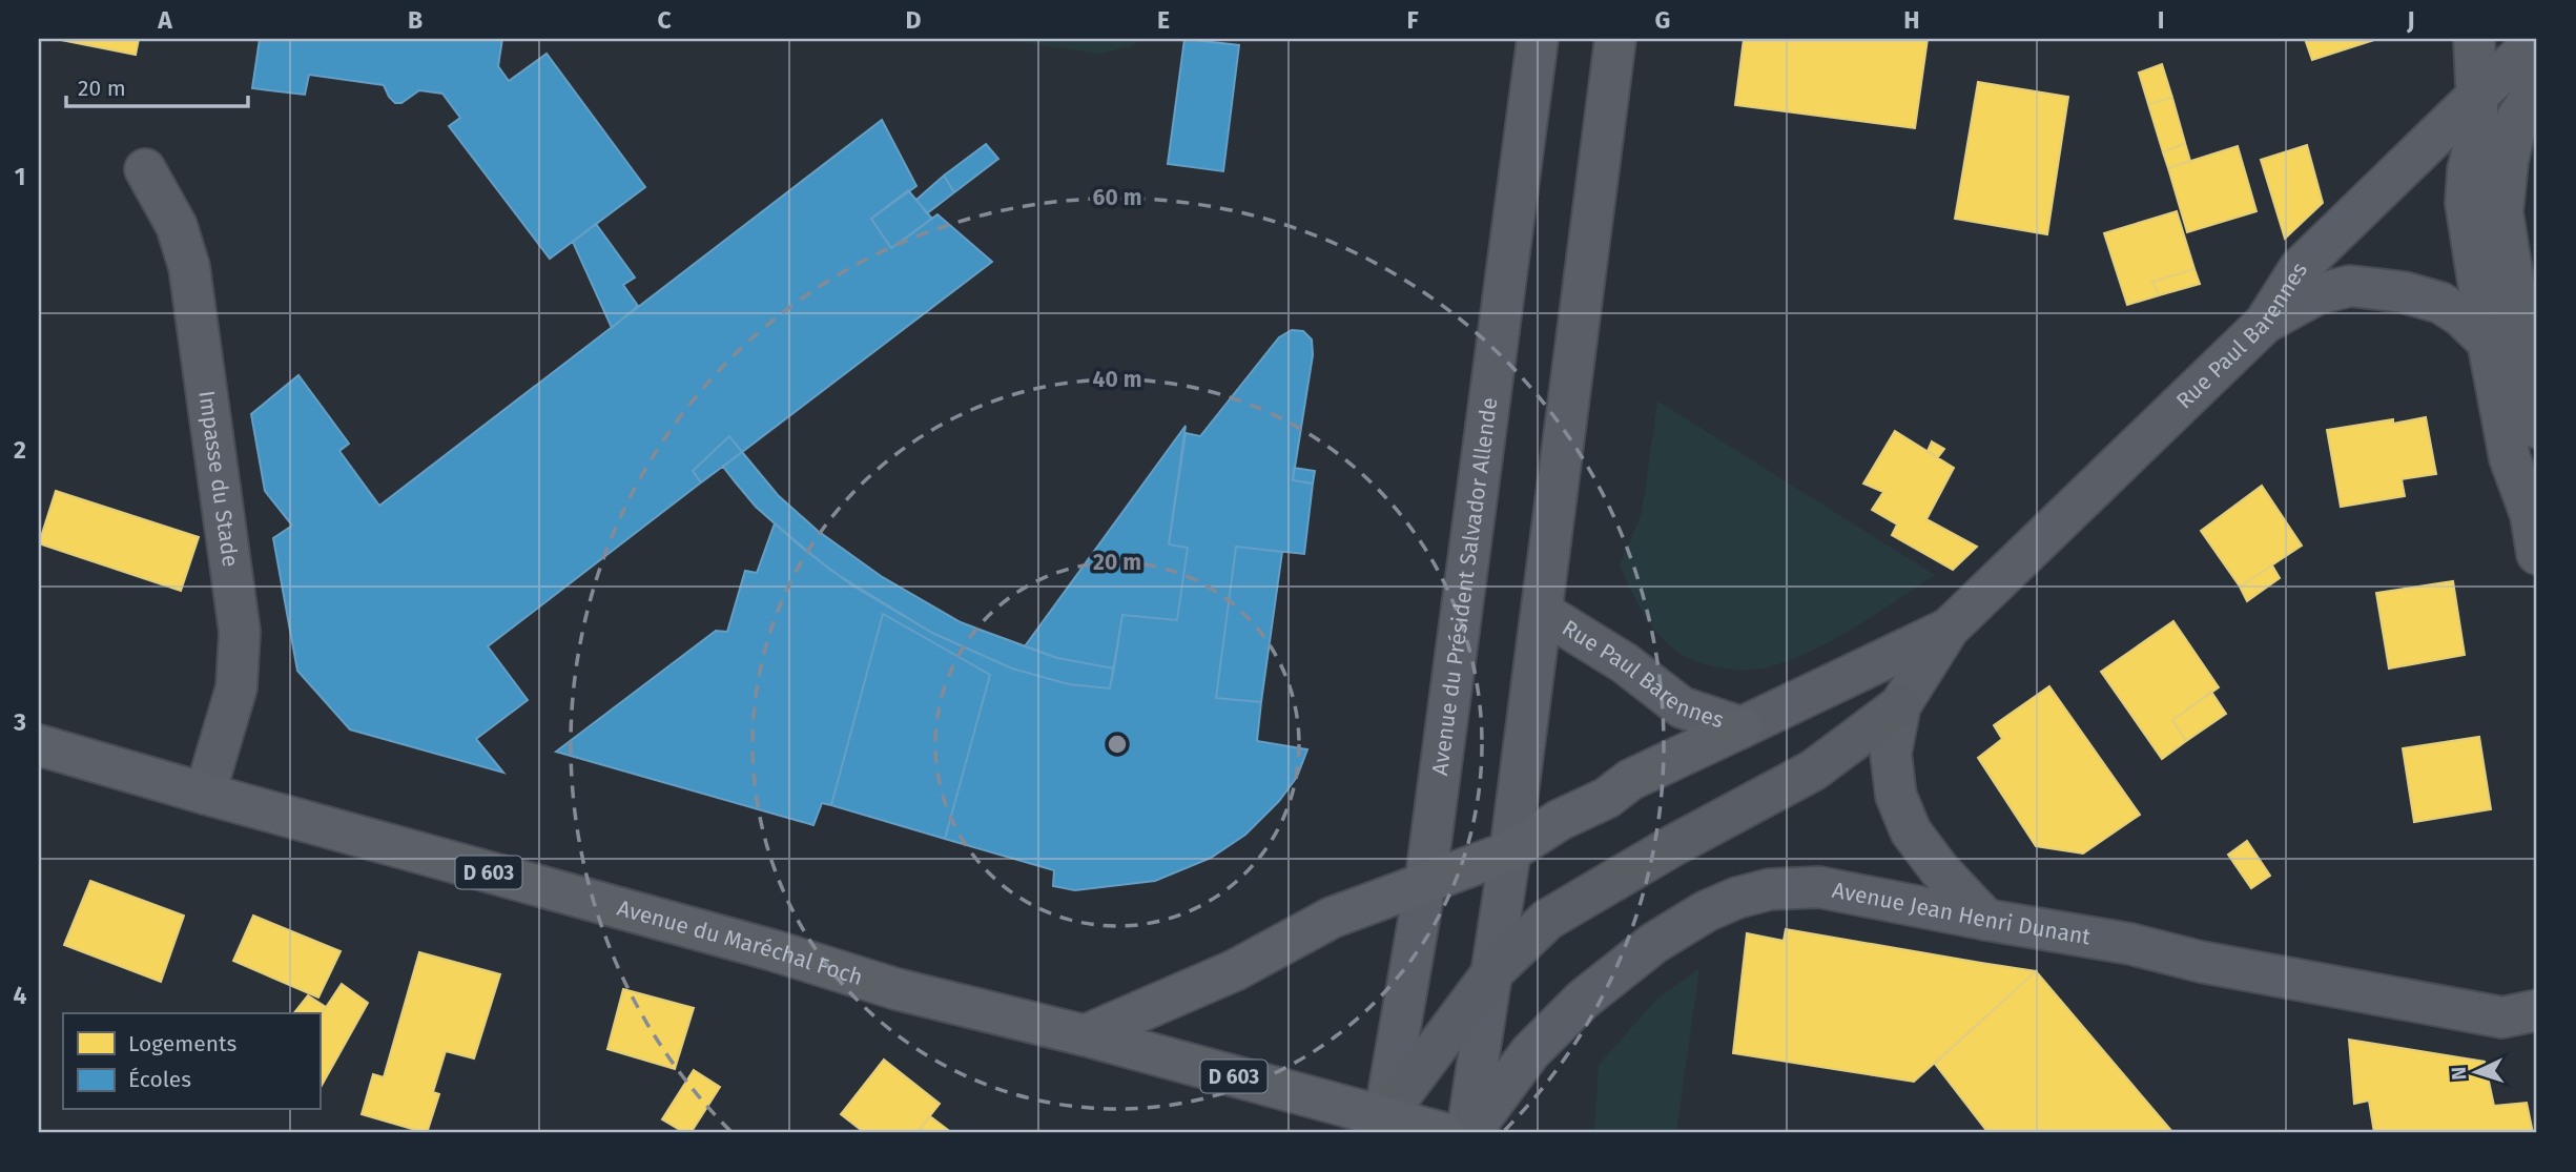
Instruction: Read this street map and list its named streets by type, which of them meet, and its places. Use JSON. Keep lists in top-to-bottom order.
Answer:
{
  "streets": {
    "main road": ["D 603", "Avenue du Maréchal Foch"],
    "street": [
      "Rue Paul Barennes",
      "Impasse du Stade",
      "Avenue du Président Salvador Allende",
      "Avenue Jean Henri Dunant"
    ]
  },
  "crossings": [
    ["Impasse du Stade", "Avenue du Maréchal Foch"],
    ["Avenue du Président Salvador Allende", "Avenue du Maréchal Foch"]
  ],
  "legend": ["Logements", "Écoles"],
  "scale_bar": "20 m",
  "north": "left",
  "grid": {
    "columns": [
      "A",
      "B",
      "C",
      "D",
      "E",
      "F",
      "G",
      "H",
      "I",
      "J"
    ],
    "rows": [
      "1",
      "2",
      "3",
      "4"
    ]
  },
  "rings": ["60 m", "40 m", "20 m"]
}
